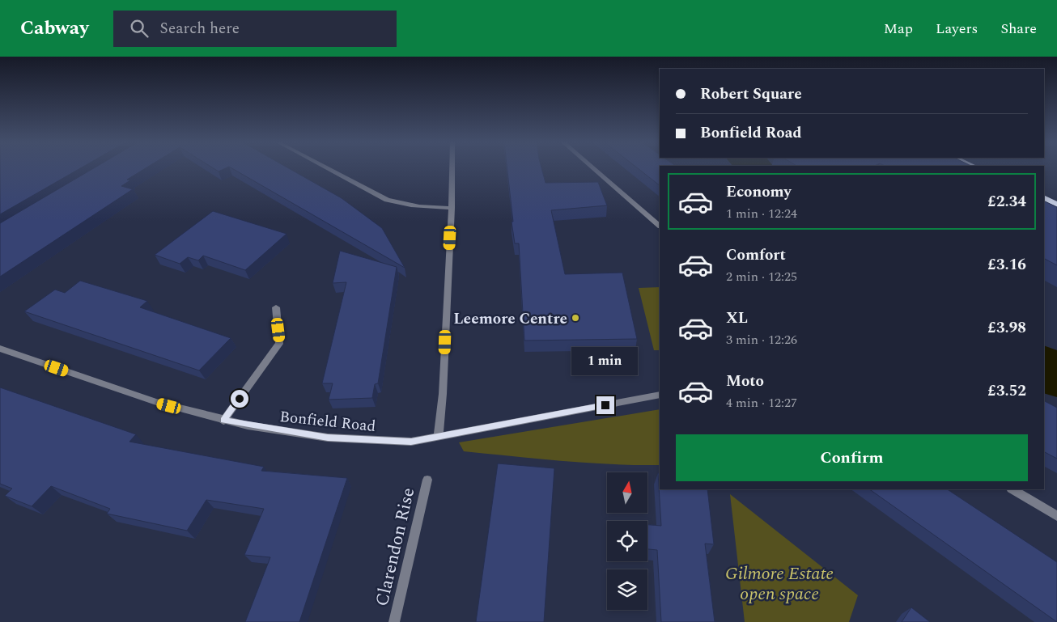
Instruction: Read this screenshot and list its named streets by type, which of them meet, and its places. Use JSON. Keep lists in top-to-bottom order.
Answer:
{
  "streets": {
    "street": ["Bonfield Road", "Clarendon Rise"]
  },
  "parks": ["Gilmore Estate open space"],
  "places": ["Leemore Centre"],
  "north": "top",
  "page": {
    "header": "Cabway",
    "search": "Search here",
    "nav": ["Map", "Layers", "Share"],
    "banner": ["Robert Square", "Bonfield Road"],
    "list": [
      {
        "name": "Economy",
        "note": "1 min · 12:24",
        "value": "£2.34"
      },
      {
        "name": "Comfort",
        "note": "2 min · 12:25",
        "value": "£3.16"
      },
      {
        "name": "XL",
        "note": "3 min · 12:26",
        "value": "£3.98"
      },
      {
        "name": "Moto",
        "note": "4 min · 12:27",
        "value": "£3.52"
      }
    ],
    "bubble": "1 min",
    "buttons": "Confirm"
  }
}
